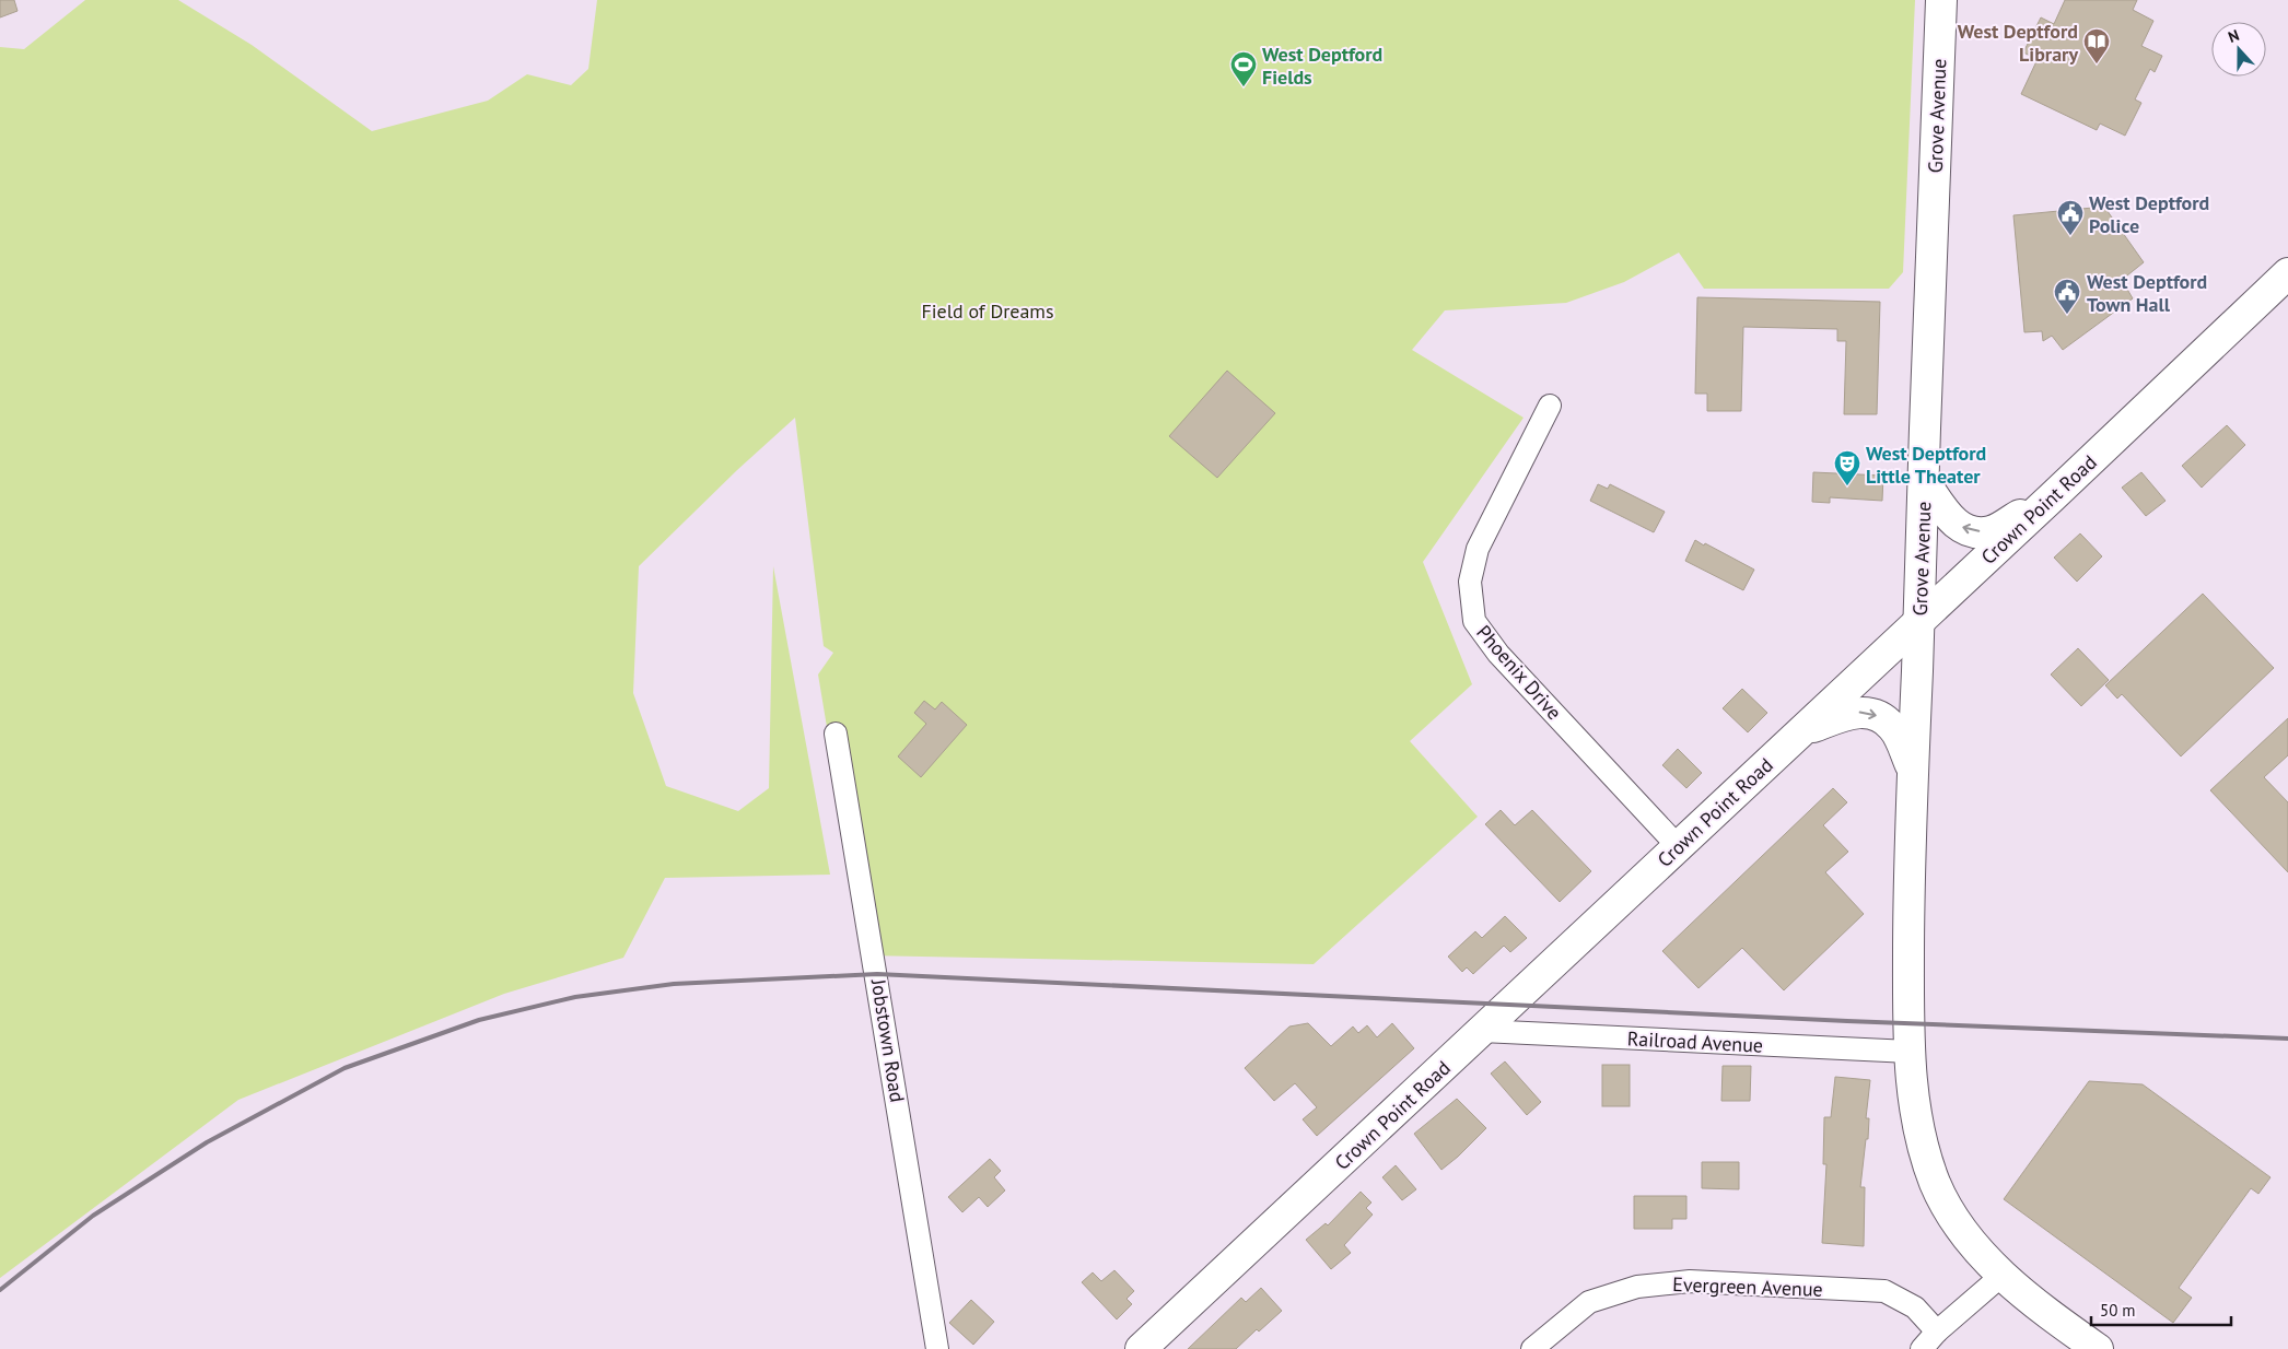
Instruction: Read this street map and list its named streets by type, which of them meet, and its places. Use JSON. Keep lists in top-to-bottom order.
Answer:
{
  "streets": {
    "main road": ["Grove Avenue", "Crown Point Road"],
    "street": [
      "Phoenix Drive",
      "Jobstown Road",
      "Railroad Avenue",
      "Evergreen Avenue"
    ]
  },
  "crossings": [
    ["Grove Avenue", "Crown Point Road"],
    ["Grove Avenue", "Railroad Avenue"],
    ["Crown Point Road", "Phoenix Drive"],
    ["Crown Point Road", "Railroad Avenue"]
  ],
  "parks": ["Field of Dreams"],
  "places": {
    "library": ["West Deptford Library"],
    "sports": ["West Deptford Fields"],
    "public building": ["West Deptford Police", "West Deptford Town Hall"],
    "theatre": ["West Deptford Little Theater"]
  },
  "scale_bar": "50 m",
  "north": "top"
}
